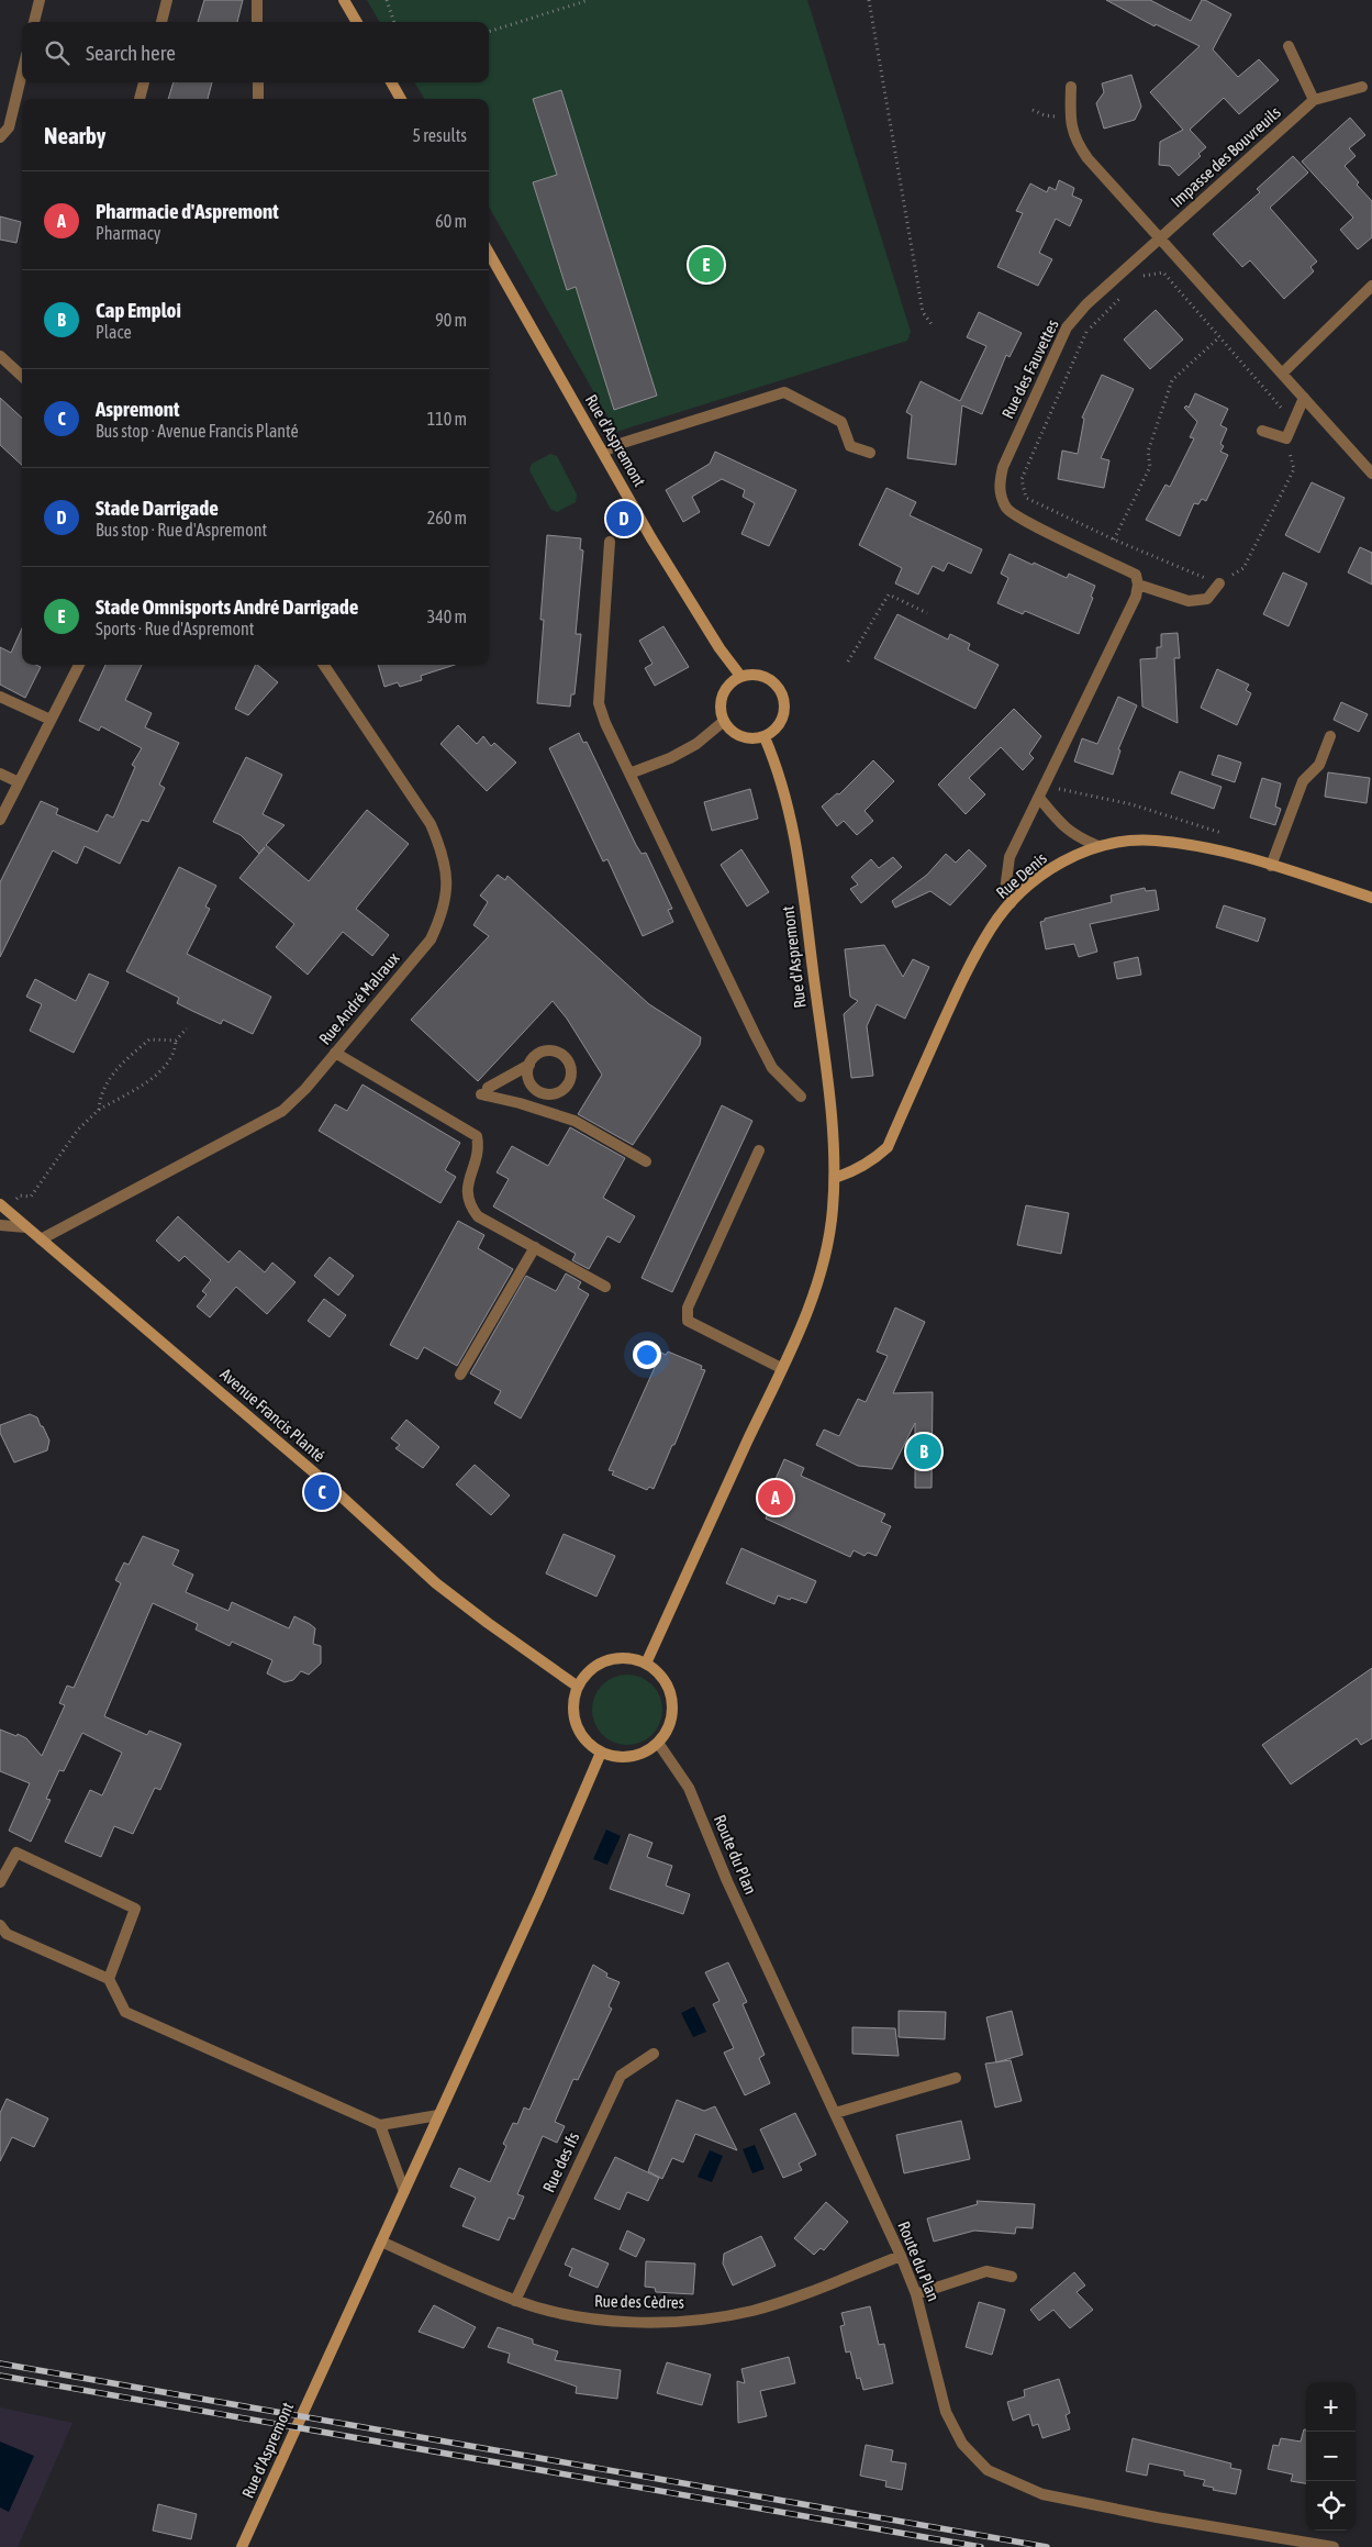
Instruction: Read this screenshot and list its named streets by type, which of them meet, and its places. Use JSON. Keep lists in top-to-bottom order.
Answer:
{
  "streets": {
    "main road": ["Rue d'Aspremont", "Rue Denis", "Avenue Francis Planté"],
    "street": [
      "Impasse des Bouvreuils",
      "Rue des Fauvettes",
      "Rue André Malraux",
      "Route du Plan",
      "Rue des Ifs",
      "Rue des Cèdres"
    ]
  },
  "crossings": [
    ["Impasse des Bouvreuils", "Rue des Fauvettes"],
    ["Rue d'Aspremont", "Rue Denis"],
    ["Rue d'Aspremont", "Avenue Francis Planté"],
    ["Rue d'Aspremont", "Route du Plan"],
    ["Rue d'Aspremont", "Rue des Cèdres"],
    ["Rue André Malraux", "Avenue Francis Planté"],
    ["Avenue Francis Planté", "Route du Plan"],
    ["Route du Plan", "Rue des Cèdres"],
    ["Rue des Ifs", "Rue des Cèdres"]
  ],
  "page": {
    "search": "Search here",
    "heading": ["Nearby", "5 results"],
    "list": [
      {
        "mark": "A",
        "name": "Pharmacie d'Aspremont",
        "note": "Pharmacy",
        "value": "60 m"
      },
      {
        "mark": "B",
        "name": "Cap Emploi",
        "note": "Place",
        "value": "90 m"
      },
      {
        "mark": "C",
        "name": "Aspremont",
        "note": "Bus stop · Avenue Francis Planté",
        "value": "110 m"
      },
      {
        "mark": "D",
        "name": "Stade Darrigade",
        "note": "Bus stop · Rue d'Aspremont",
        "value": "260 m"
      },
      {
        "mark": "E",
        "name": "Stade Omnisports André Darrigade",
        "note": "Sports · Rue d'Aspremont",
        "value": "340 m"
      }
    ],
    "pins": [
      "E",
      "D",
      "B",
      "C",
      "A"
    ],
    "map_buttons": ["+", "−"]
  }
}
